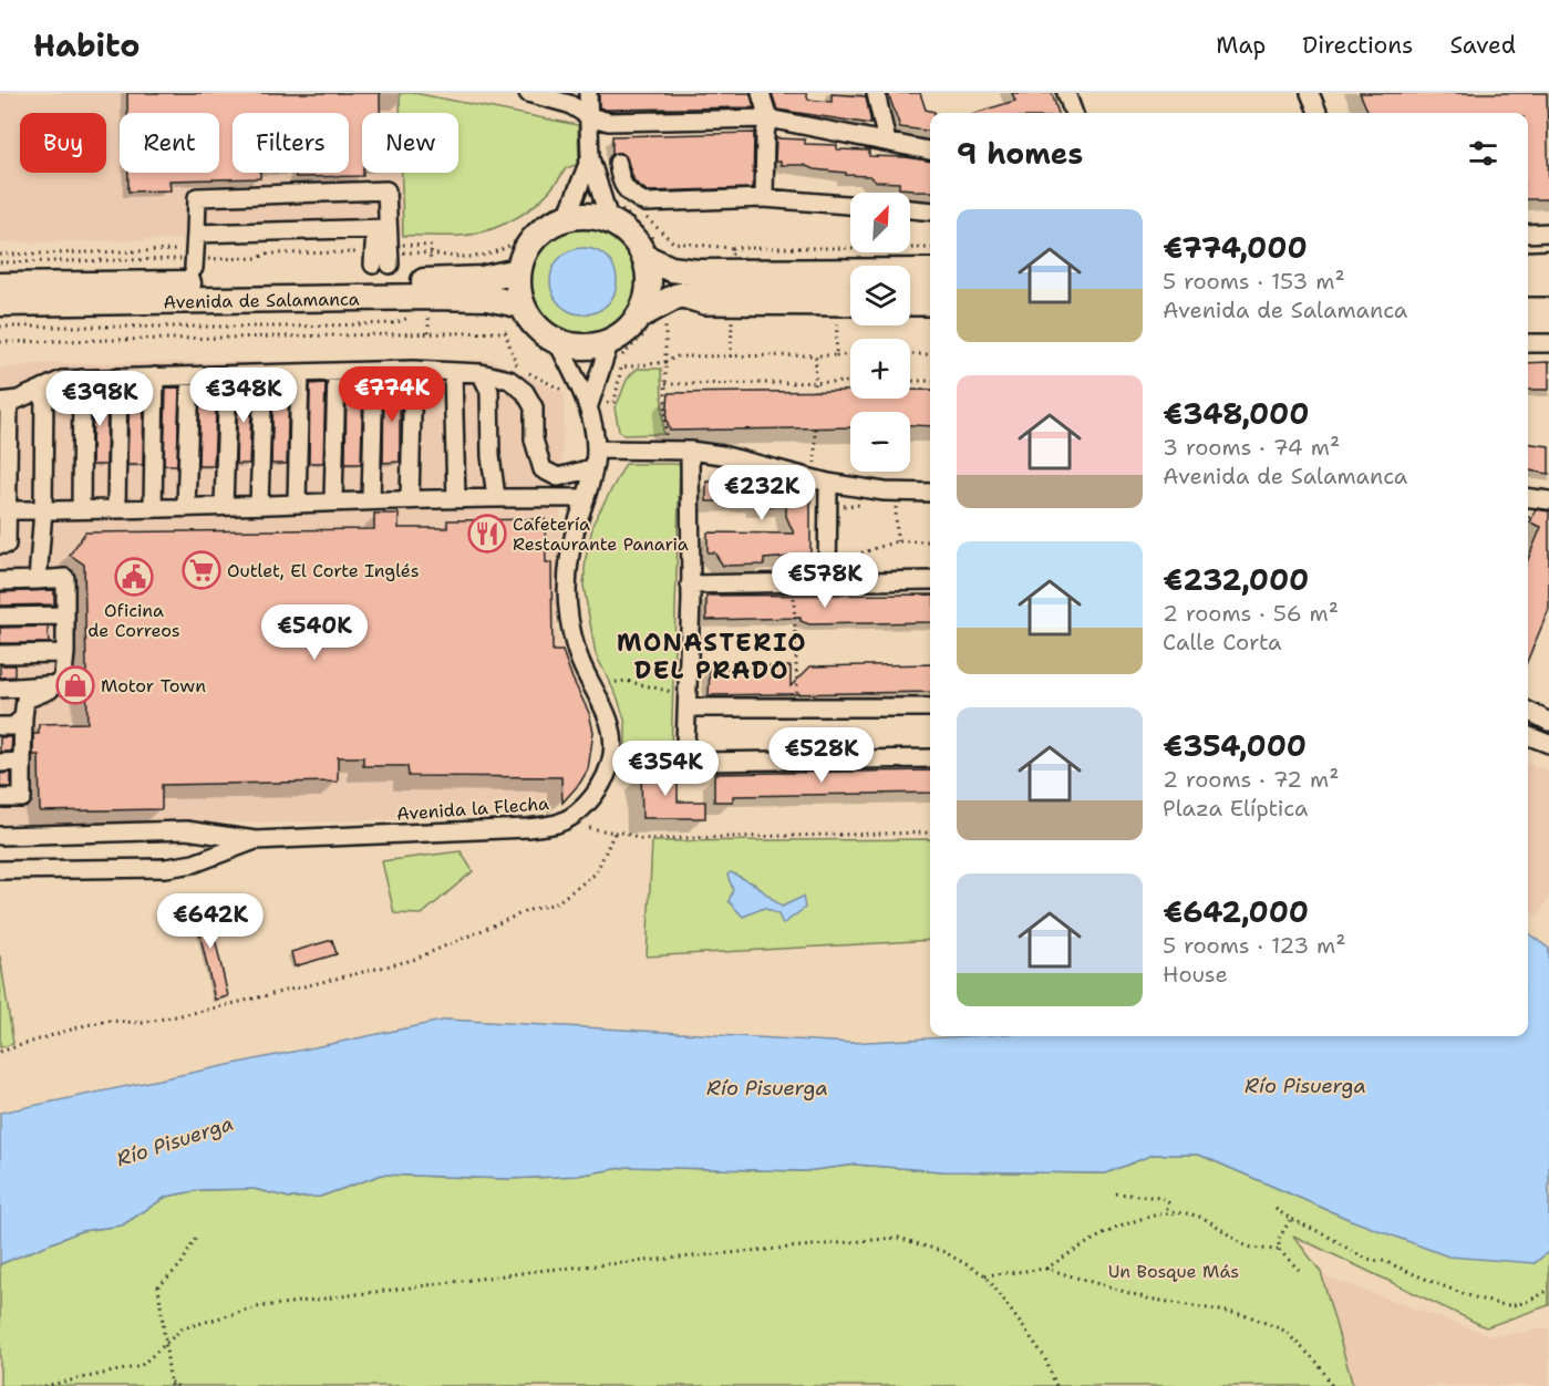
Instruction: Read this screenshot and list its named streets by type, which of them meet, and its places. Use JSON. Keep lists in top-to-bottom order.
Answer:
{
  "streets": {
    "highway": ["Avenida de Salamanca"],
    "street": ["Avenida la Flecha"]
  },
  "crossings": [
    ["Avenida de Salamanca", "Avenida la Flecha"]
  ],
  "districts": ["MONASTERIO DEL PRADO"],
  "water": ["Río Pisuerga"],
  "parks": ["Un Bosque Más"],
  "places": {
    "restaurant": ["Cafetería Restaurante Panaria"],
    "supermarket": ["Outlet, El Corte Inglés"],
    "public building": ["Oficina de Correos"],
    "shop": ["Motor Town"]
  },
  "north": "top right",
  "page": {
    "header": "Habito",
    "nav": ["Map", "Directions", "Saved"],
    "chip": [
      "Buy",
      "Rent",
      "Filters",
      "New"
    ],
    "heading": "9 homes",
    "map_buttons": ["+", "−"],
    "list": [
      {
        "name": "€774,000",
        "note": "5 rooms · 153 m² · Avenida de Salamanca"
      },
      {
        "name": "€348,000",
        "note": "3 rooms · 74 m² · Avenida de Salamanca"
      },
      {
        "name": "€232,000",
        "note": "2 rooms · 56 m² · Calle Corta"
      },
      {
        "name": "€354,000",
        "note": "2 rooms · 72 m² · Plaza Elíptica"
      },
      {
        "name": "€642,000",
        "note": "5 rooms · 123 m² · House"
      }
    ],
    "price": [
      "€774K",
      "€348K",
      "€398K",
      "€232K",
      "€578K",
      "€540K",
      "€528K",
      "€354K",
      "€642K"
    ]
  }
}
